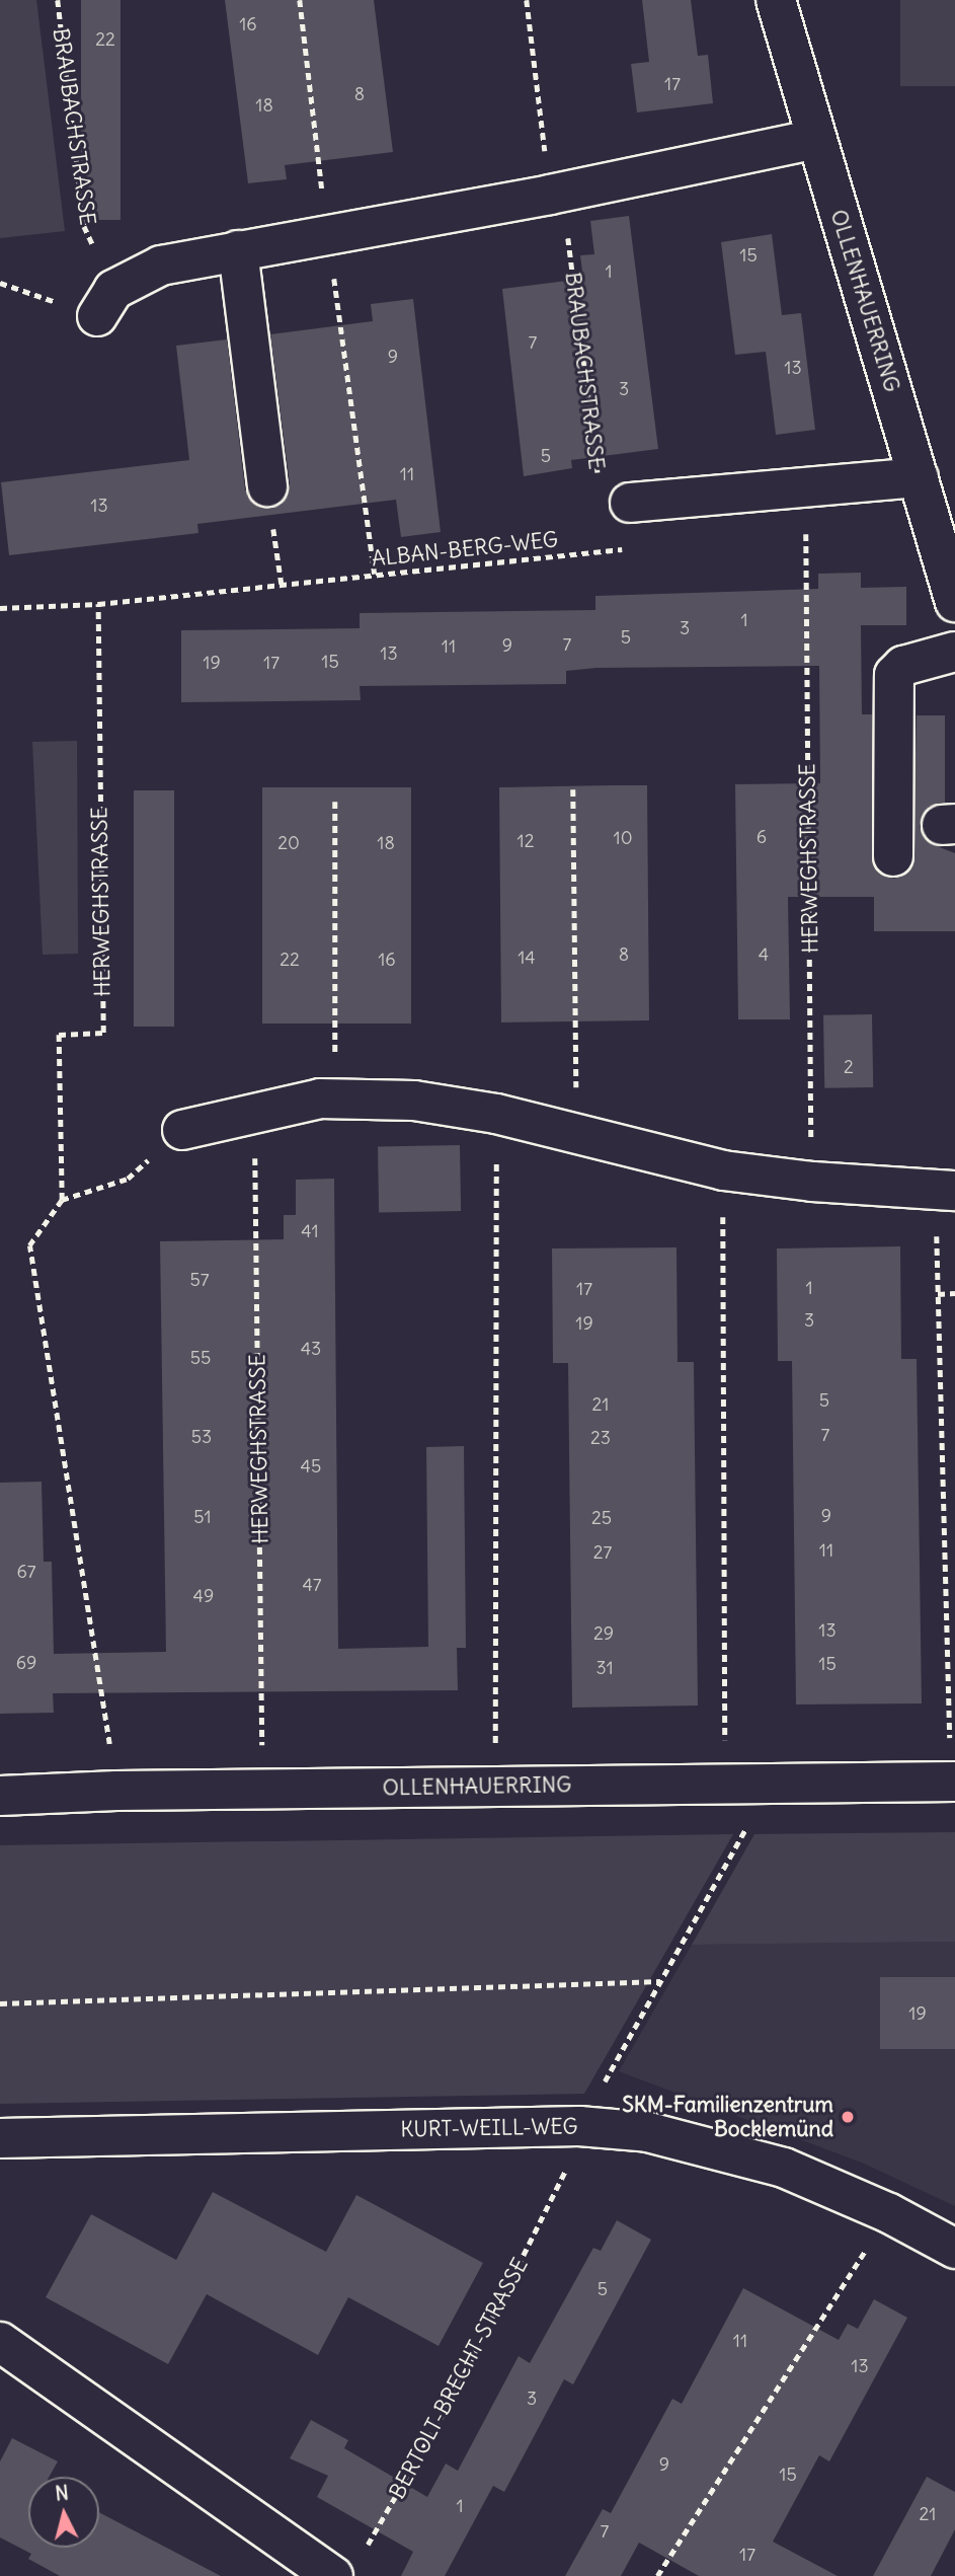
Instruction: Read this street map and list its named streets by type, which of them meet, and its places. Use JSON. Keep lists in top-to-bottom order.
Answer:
{
  "streets": {
    "street": ["OLLENHAUERRING", "KURT-WEILL-WEG"],
    "path": [
      "BRAUBACHSTRASSE",
      "ALBAN-BERG-WEG",
      "HERWEGHSTRASSE",
      "BERTOLT-BRECHT-STRASSE"
    ]
  },
  "crossings": [
    ["OLLENHAUERRING", "HERWEGHSTRASSE"],
    ["ALBAN-BERG-WEG", "HERWEGHSTRASSE"]
  ],
  "places": ["SKM-Familienzentrum Bocklemünd"],
  "house_numbers": [
    "16",
    "22",
    "17",
    "8",
    "18",
    "15",
    "1",
    "7",
    "9",
    "13",
    "3",
    "5",
    "11",
    "13",
    "1",
    "3",
    "5",
    "7",
    "9",
    "11",
    "13",
    "15",
    "19",
    "17",
    "6",
    "10",
    "12",
    "20",
    "18",
    "8",
    "4",
    "14",
    "22",
    "16",
    "2",
    "41",
    "57",
    "1",
    "17",
    "3",
    "19",
    "43",
    "55",
    "5",
    "21",
    "7",
    "53",
    "23",
    "45",
    "9",
    "51",
    "25",
    "11",
    "27",
    "67",
    "47",
    "49",
    "13",
    "29",
    "69",
    "15",
    "31",
    "19",
    "5",
    "11",
    "13",
    "3",
    "9",
    "15",
    "1",
    "21",
    "7",
    "17"
  ],
  "north": "top"
}
